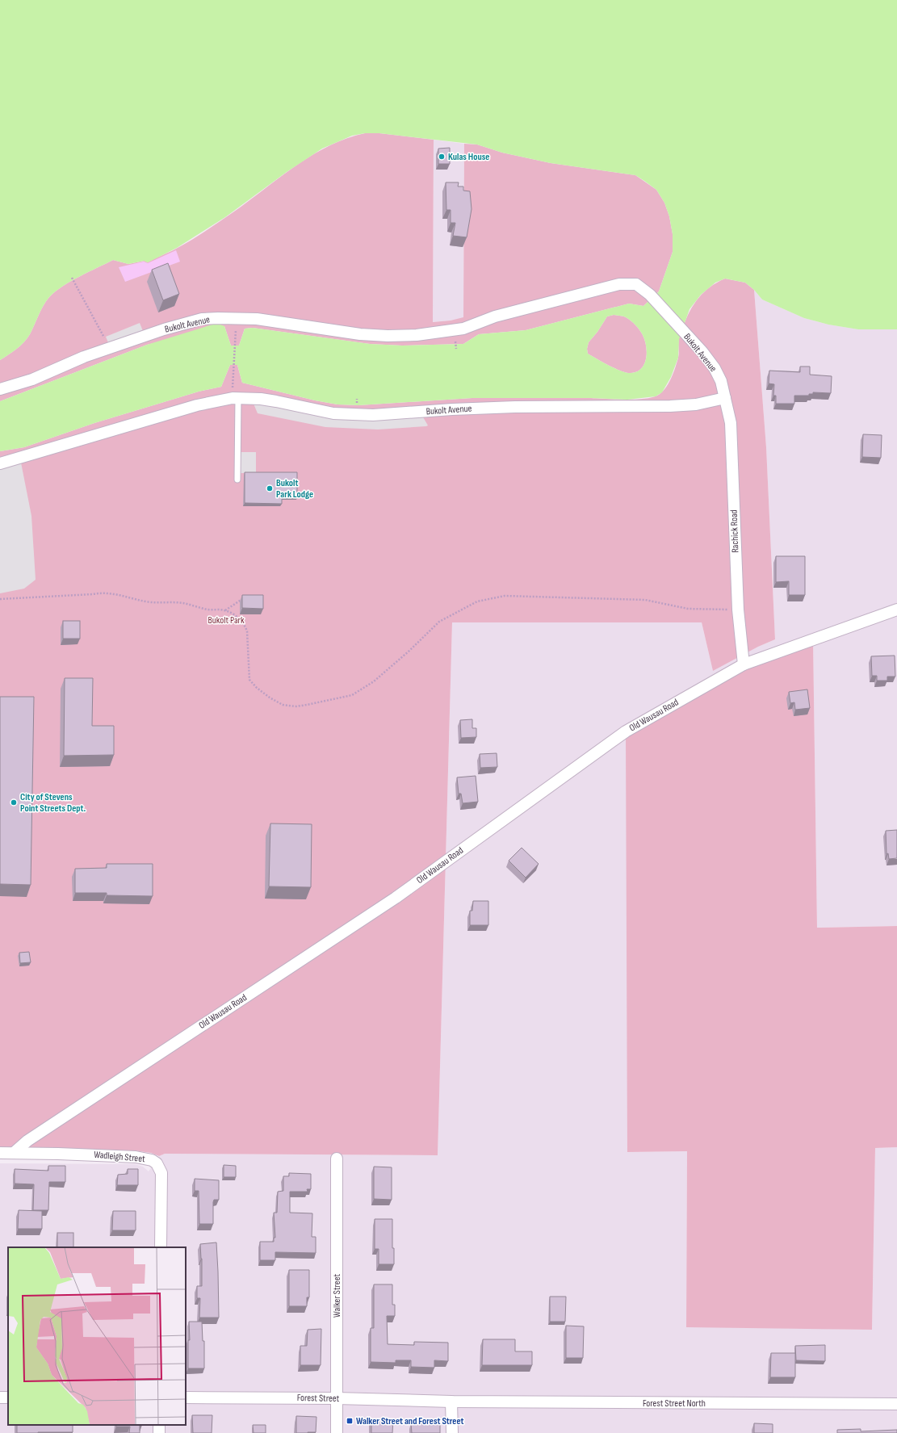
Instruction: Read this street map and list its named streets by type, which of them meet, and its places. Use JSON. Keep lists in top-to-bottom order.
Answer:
{
  "streets": {
    "street": [
      "Bukolt Avenue",
      "Rachick Road",
      "Old Wausau Road",
      "Wadleigh Street",
      "Walker Street",
      "Forest Street",
      "Forest Street North"
    ]
  },
  "crossings": [
    ["Bukolt Avenue", "Rachick Road"],
    ["Rachick Road", "Old Wausau Road"],
    ["Old Wausau Road", "Wadleigh Street"],
    ["Walker Street", "Forest Street"],
    ["Forest Street", "Forest Street North"]
  ],
  "parks": ["Bukolt Park"],
  "places": {
    "other": ["Kulas House", "Bukolt Park Lodge", "City of Stevens Point Streets Dept."],
    "transit": ["Walker Street and Forest Street"]
  }
}
